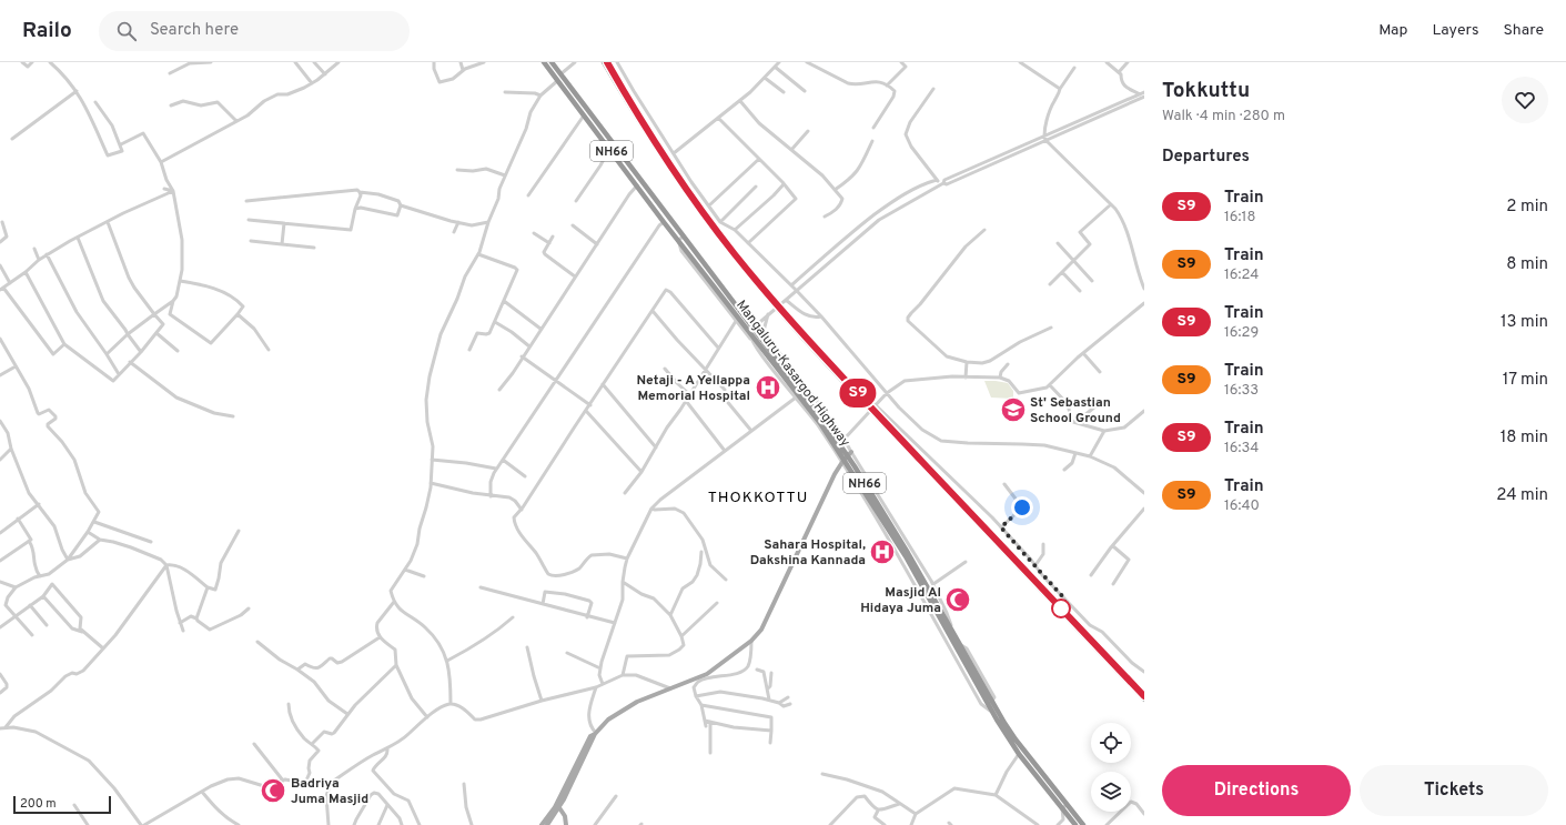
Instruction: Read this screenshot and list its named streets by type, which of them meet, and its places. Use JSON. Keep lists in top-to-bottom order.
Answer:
{
  "streets": {
    "highway": ["NH66", "Mangaluru-Kasargod Highway"]
  },
  "districts": ["THOKKOTTU"],
  "places": {
    "hospital": ["Netaji - A Yellappa Memorial Hospital", "Sahara Hospital, Dakshina Kannada"],
    "school or university": ["St' Sebastian School Ground"],
    "mosque": ["Masjid Al Hidaya Juma", "Badriya Juma Masjid"]
  },
  "scale_bar": "200 m",
  "page": {
    "header": "Railo",
    "search": "Search here",
    "nav": ["Map", "Layers", "Share"],
    "on_map": "S9",
    "heading": [
      ["Tokkuttu", "Walk · 4 min · 280 m"],
      "Departures"
    ],
    "list": [
      {
        "mark": "S9",
        "name": "Train",
        "note": "16:18",
        "value": "2 min"
      },
      {
        "mark": "S9",
        "name": "Train",
        "note": "16:24",
        "value": "8 min"
      },
      {
        "mark": "S9",
        "name": "Train",
        "note": "16:29",
        "value": "13 min"
      },
      {
        "mark": "S9",
        "name": "Train",
        "note": "16:33",
        "value": "17 min"
      },
      {
        "mark": "S9",
        "name": "Train",
        "note": "16:34",
        "value": "18 min"
      },
      {
        "mark": "S9",
        "name": "Train",
        "note": "16:40",
        "value": "24 min"
      }
    ],
    "buttons": ["Directions", "Tickets"],
    "scale": "200 m"
  }
}
